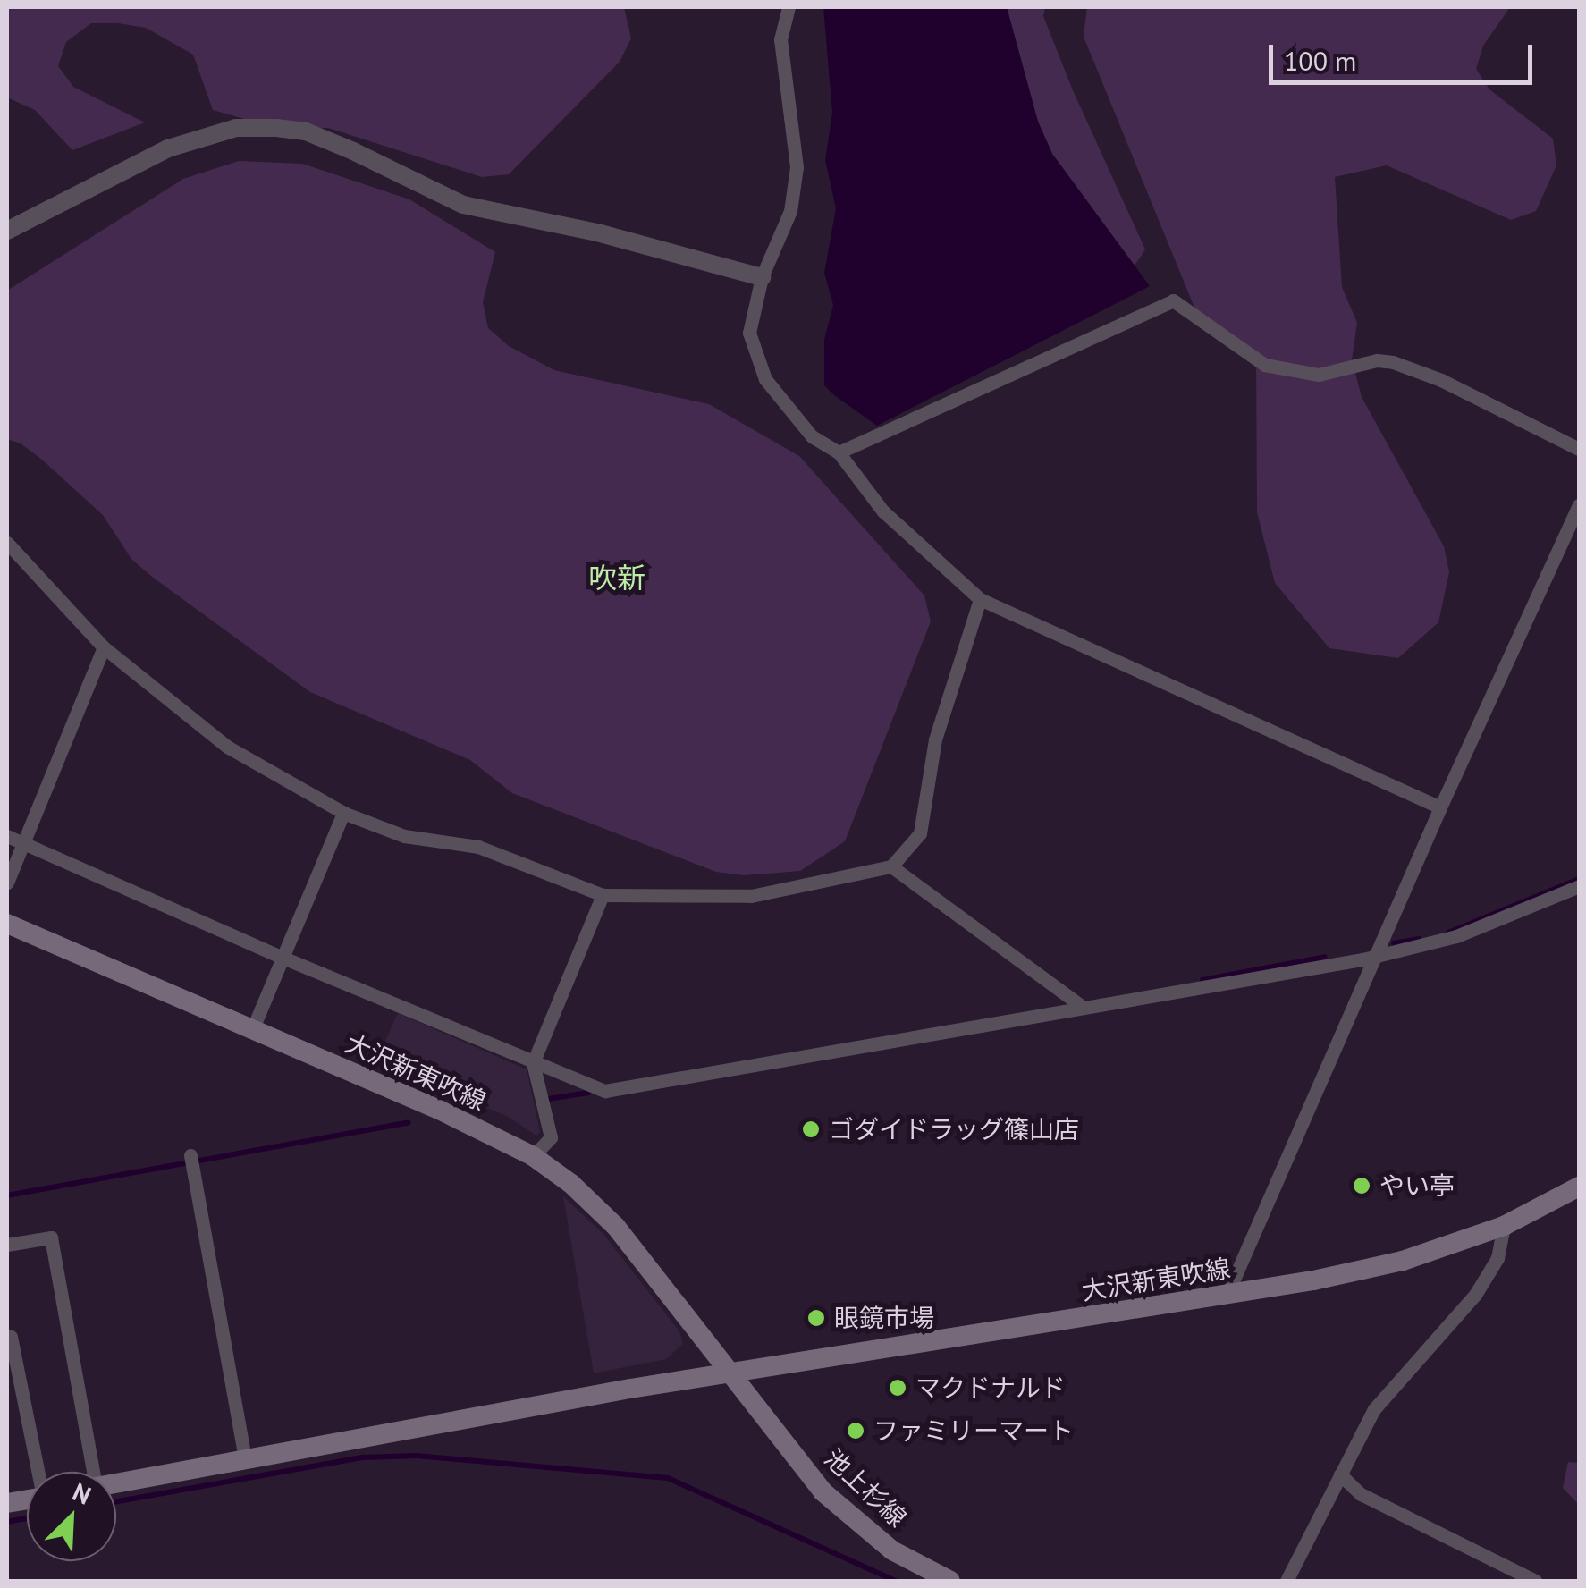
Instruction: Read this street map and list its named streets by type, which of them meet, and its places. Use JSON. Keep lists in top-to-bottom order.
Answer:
{
  "streets": {
    "main road": ["大沢新東吹線", "池上杉線"]
  },
  "crossings": [
    ["大沢新東吹線", "池上杉線"]
  ],
  "districts": ["吹新"],
  "places": [
    "ゴダイドラッグ篠山店",
    "やい亭",
    "眼鏡市場",
    "マクドナルド",
    "ファミリーマート"
  ],
  "scale_bar": "100 m",
  "north": "top right"
}
